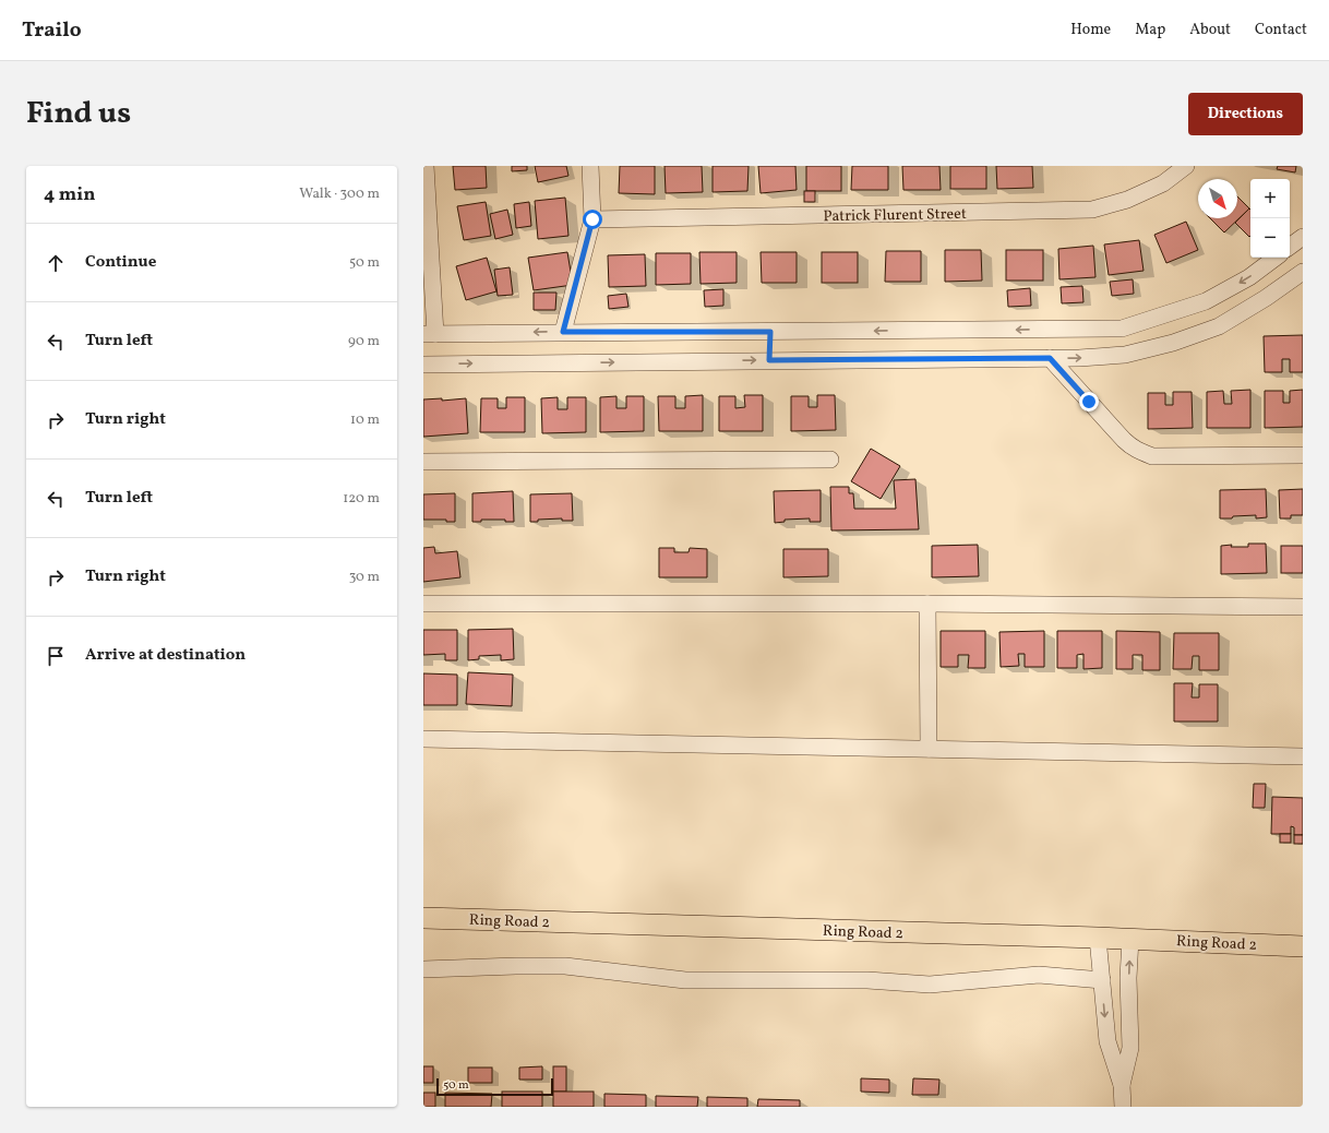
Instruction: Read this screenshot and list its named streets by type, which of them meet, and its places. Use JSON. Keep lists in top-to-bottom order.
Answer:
{
  "streets": {
    "main road": ["Ring Road 2"],
    "street": ["Patrick Flurent Street"]
  },
  "scale_bar": "50 m",
  "north": "bottom right",
  "page": {
    "header": "Trailo",
    "nav": [
      "Home",
      "Map",
      "About",
      "Contact"
    ],
    "title": "Find us",
    "buttons": "Directions",
    "heading": ["4 min", "Walk · 300 m"],
    "map_buttons": ["+", "−"],
    "list": [
      ["Continue", "50 m"],
      ["Turn left", "90 m"],
      ["Turn right", "10 m"],
      ["Turn left", "120 m"],
      ["Turn right", "30 m"],
      "Arrive at destination"
    ],
    "scale": "50 m"
  }
}
